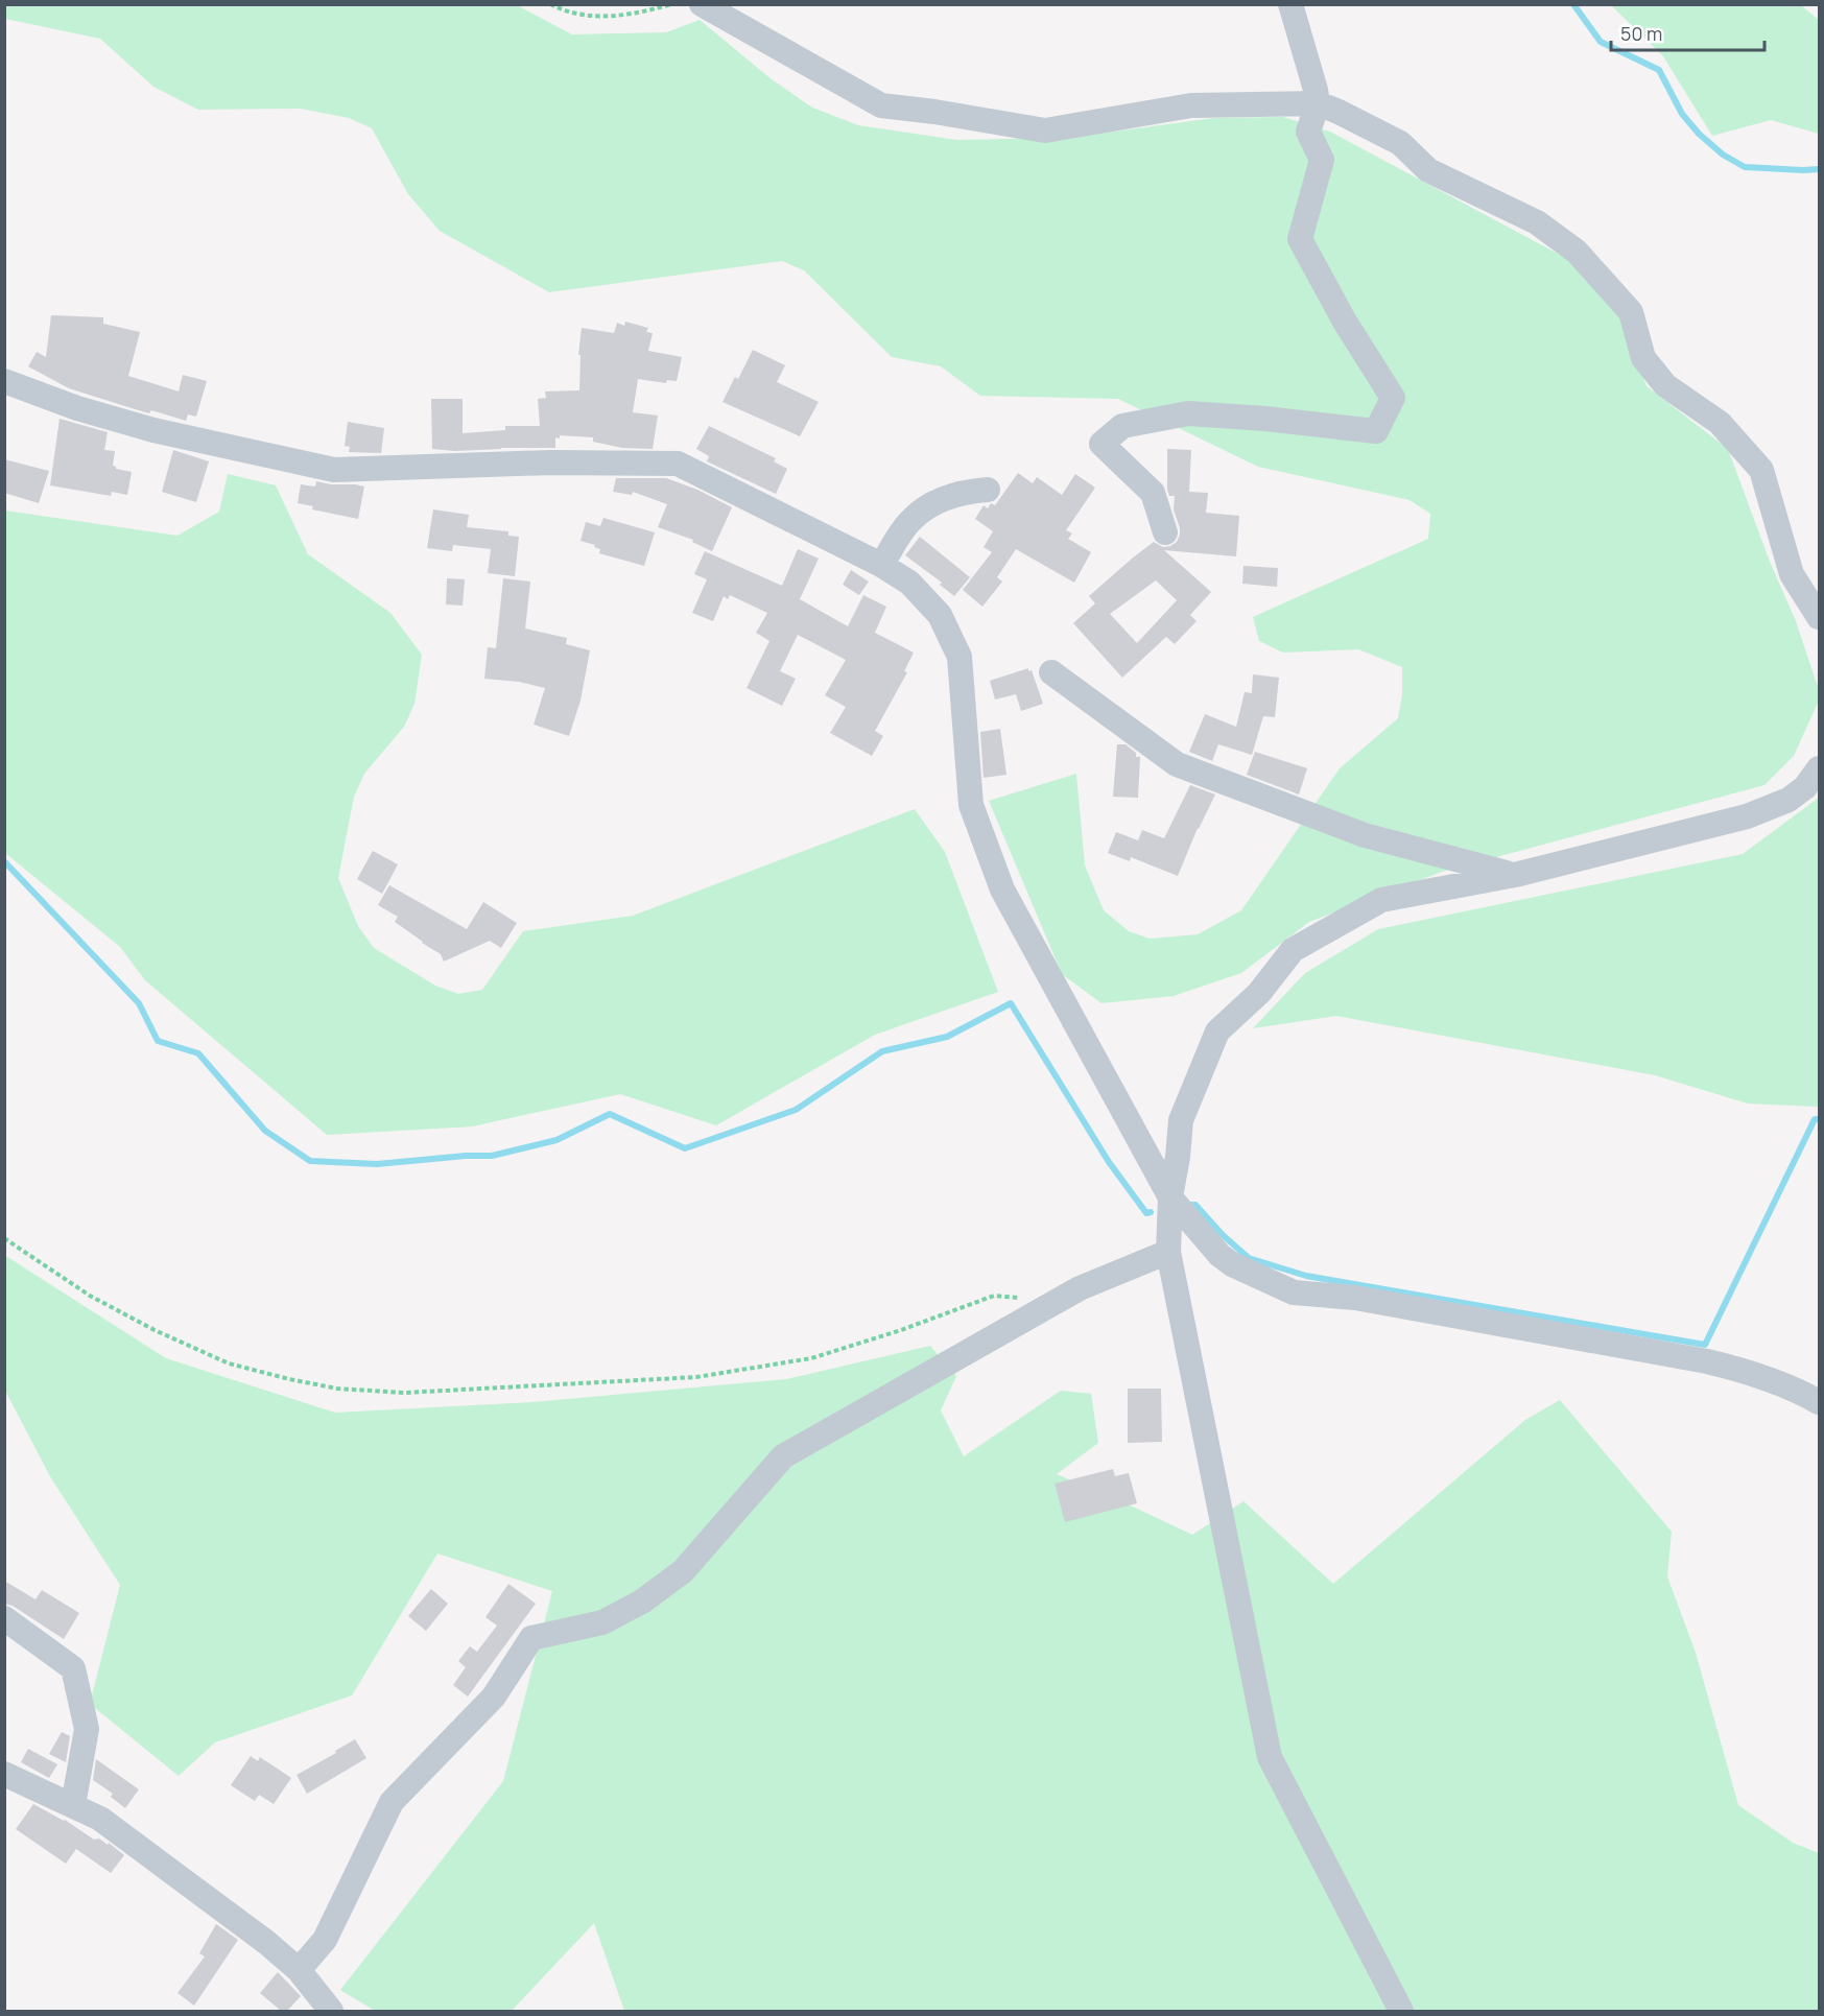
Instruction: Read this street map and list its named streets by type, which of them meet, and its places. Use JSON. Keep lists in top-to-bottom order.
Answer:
{
  "scale_bar": "50 m"
}
